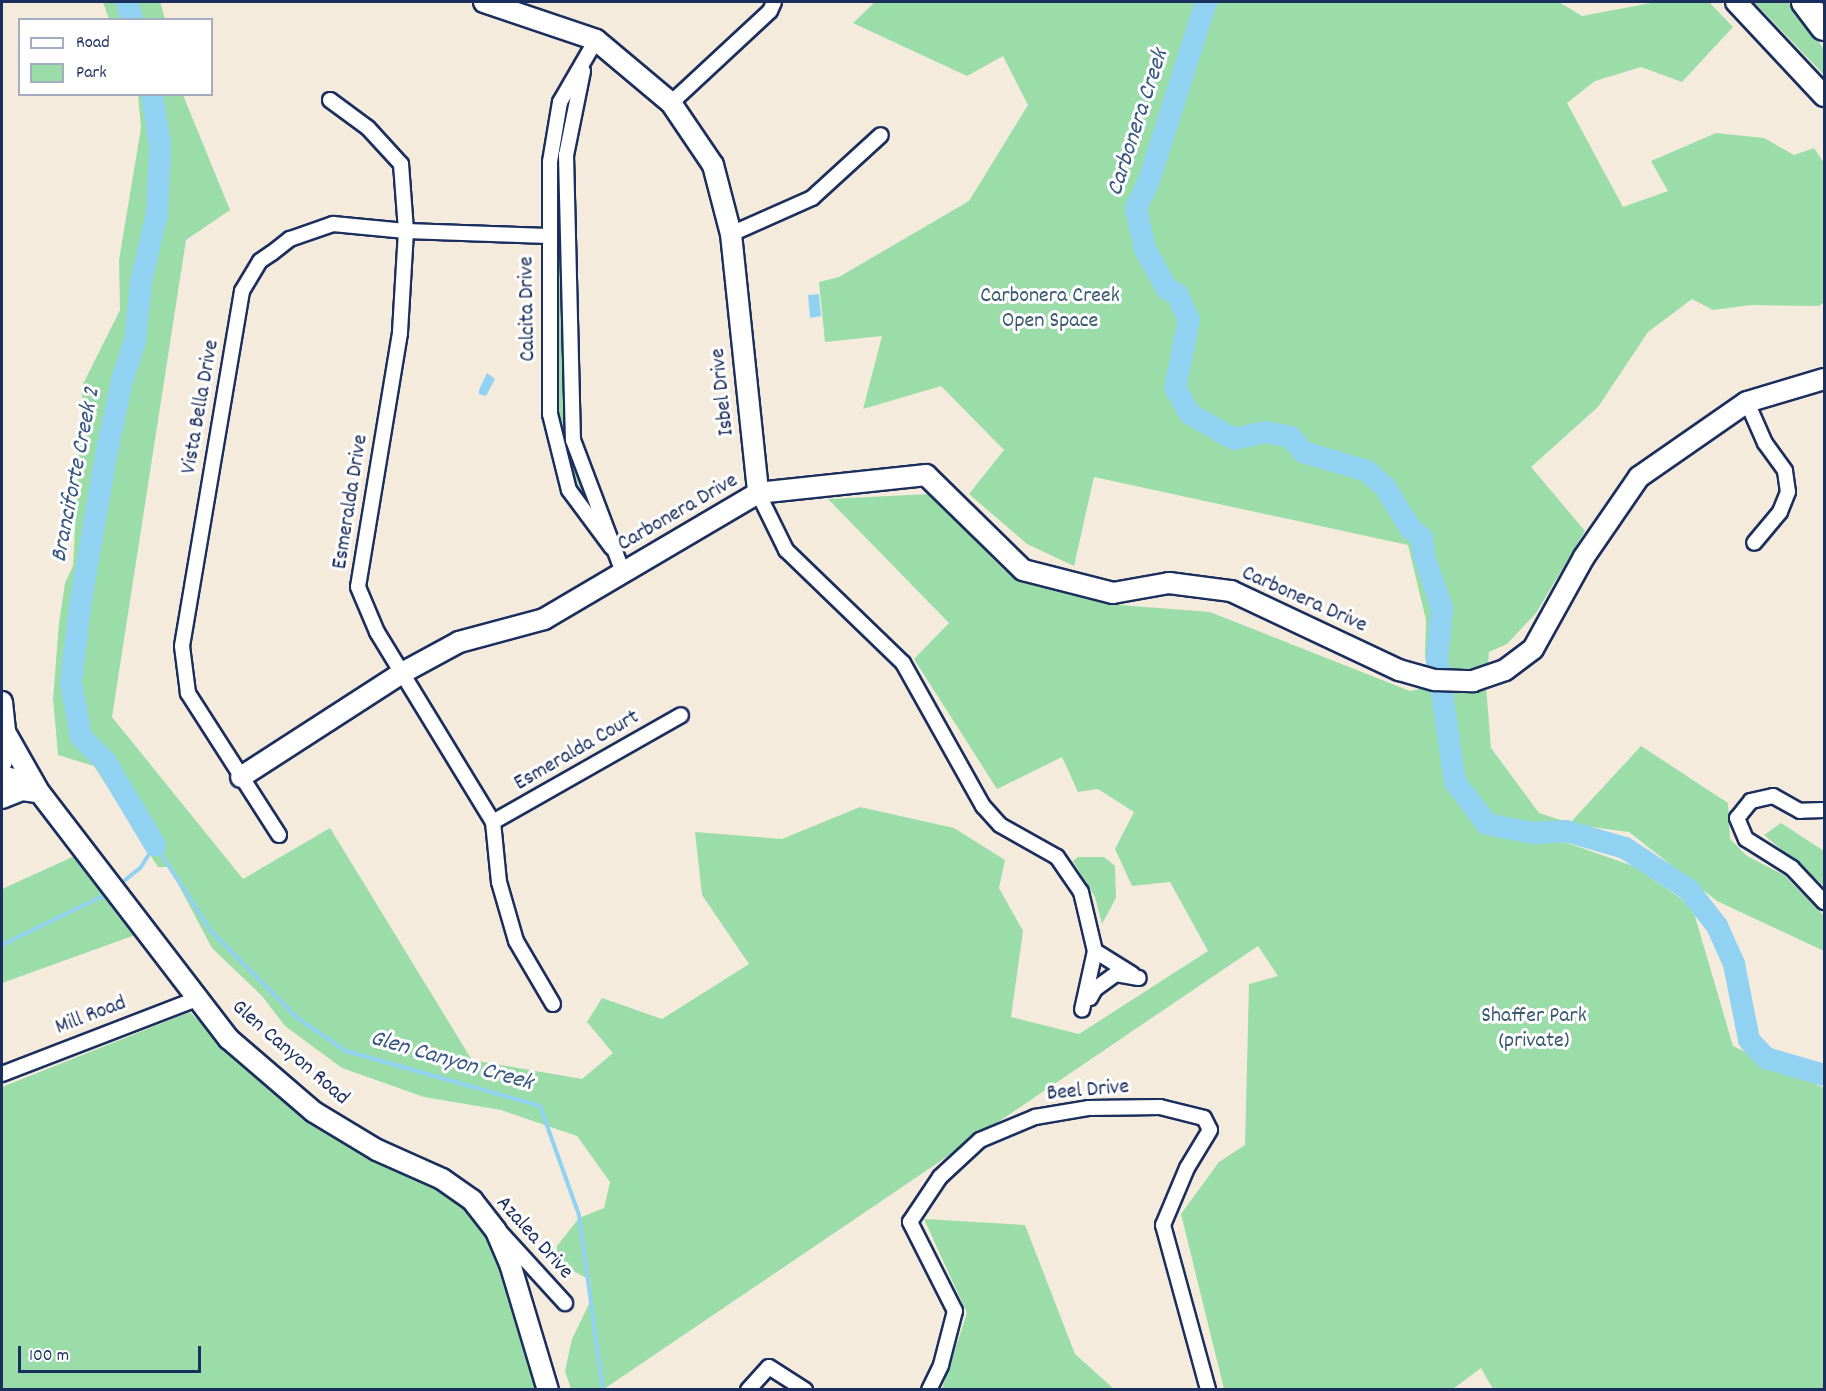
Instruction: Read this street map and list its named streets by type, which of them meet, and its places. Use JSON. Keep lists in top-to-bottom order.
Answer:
{
  "streets": {
    "street": [
      "Calcita Drive",
      "Isbel Drive",
      "Vista Bella Drive",
      "Esmeralda Drive",
      "Carbonera Drive",
      "Esmeralda Court",
      "Mill Road",
      "Glen Canyon Road",
      "Beel Drive",
      "Azalea Drive"
    ]
  },
  "crossings": [
    ["Calcita Drive", "Isbel Drive"],
    ["Calcita Drive", "Vista Bella Drive"],
    ["Calcita Drive", "Carbonera Drive"],
    ["Isbel Drive", "Carbonera Drive"],
    ["Vista Bella Drive", "Esmeralda Drive"],
    ["Vista Bella Drive", "Carbonera Drive"],
    ["Esmeralda Drive", "Carbonera Drive"],
    ["Esmeralda Drive", "Esmeralda Court"],
    ["Mill Road", "Glen Canyon Road"],
    ["Glen Canyon Road", "Azalea Drive"]
  ],
  "water": ["Carbonera Creek", "Branciforte Creek 2", "Glen Canyon Creek"],
  "parks": ["Carbonera Creek Open Space", "Shaffer Park (private)"],
  "legend": ["Road", "Park"],
  "scale_bar": "100 m"
}
